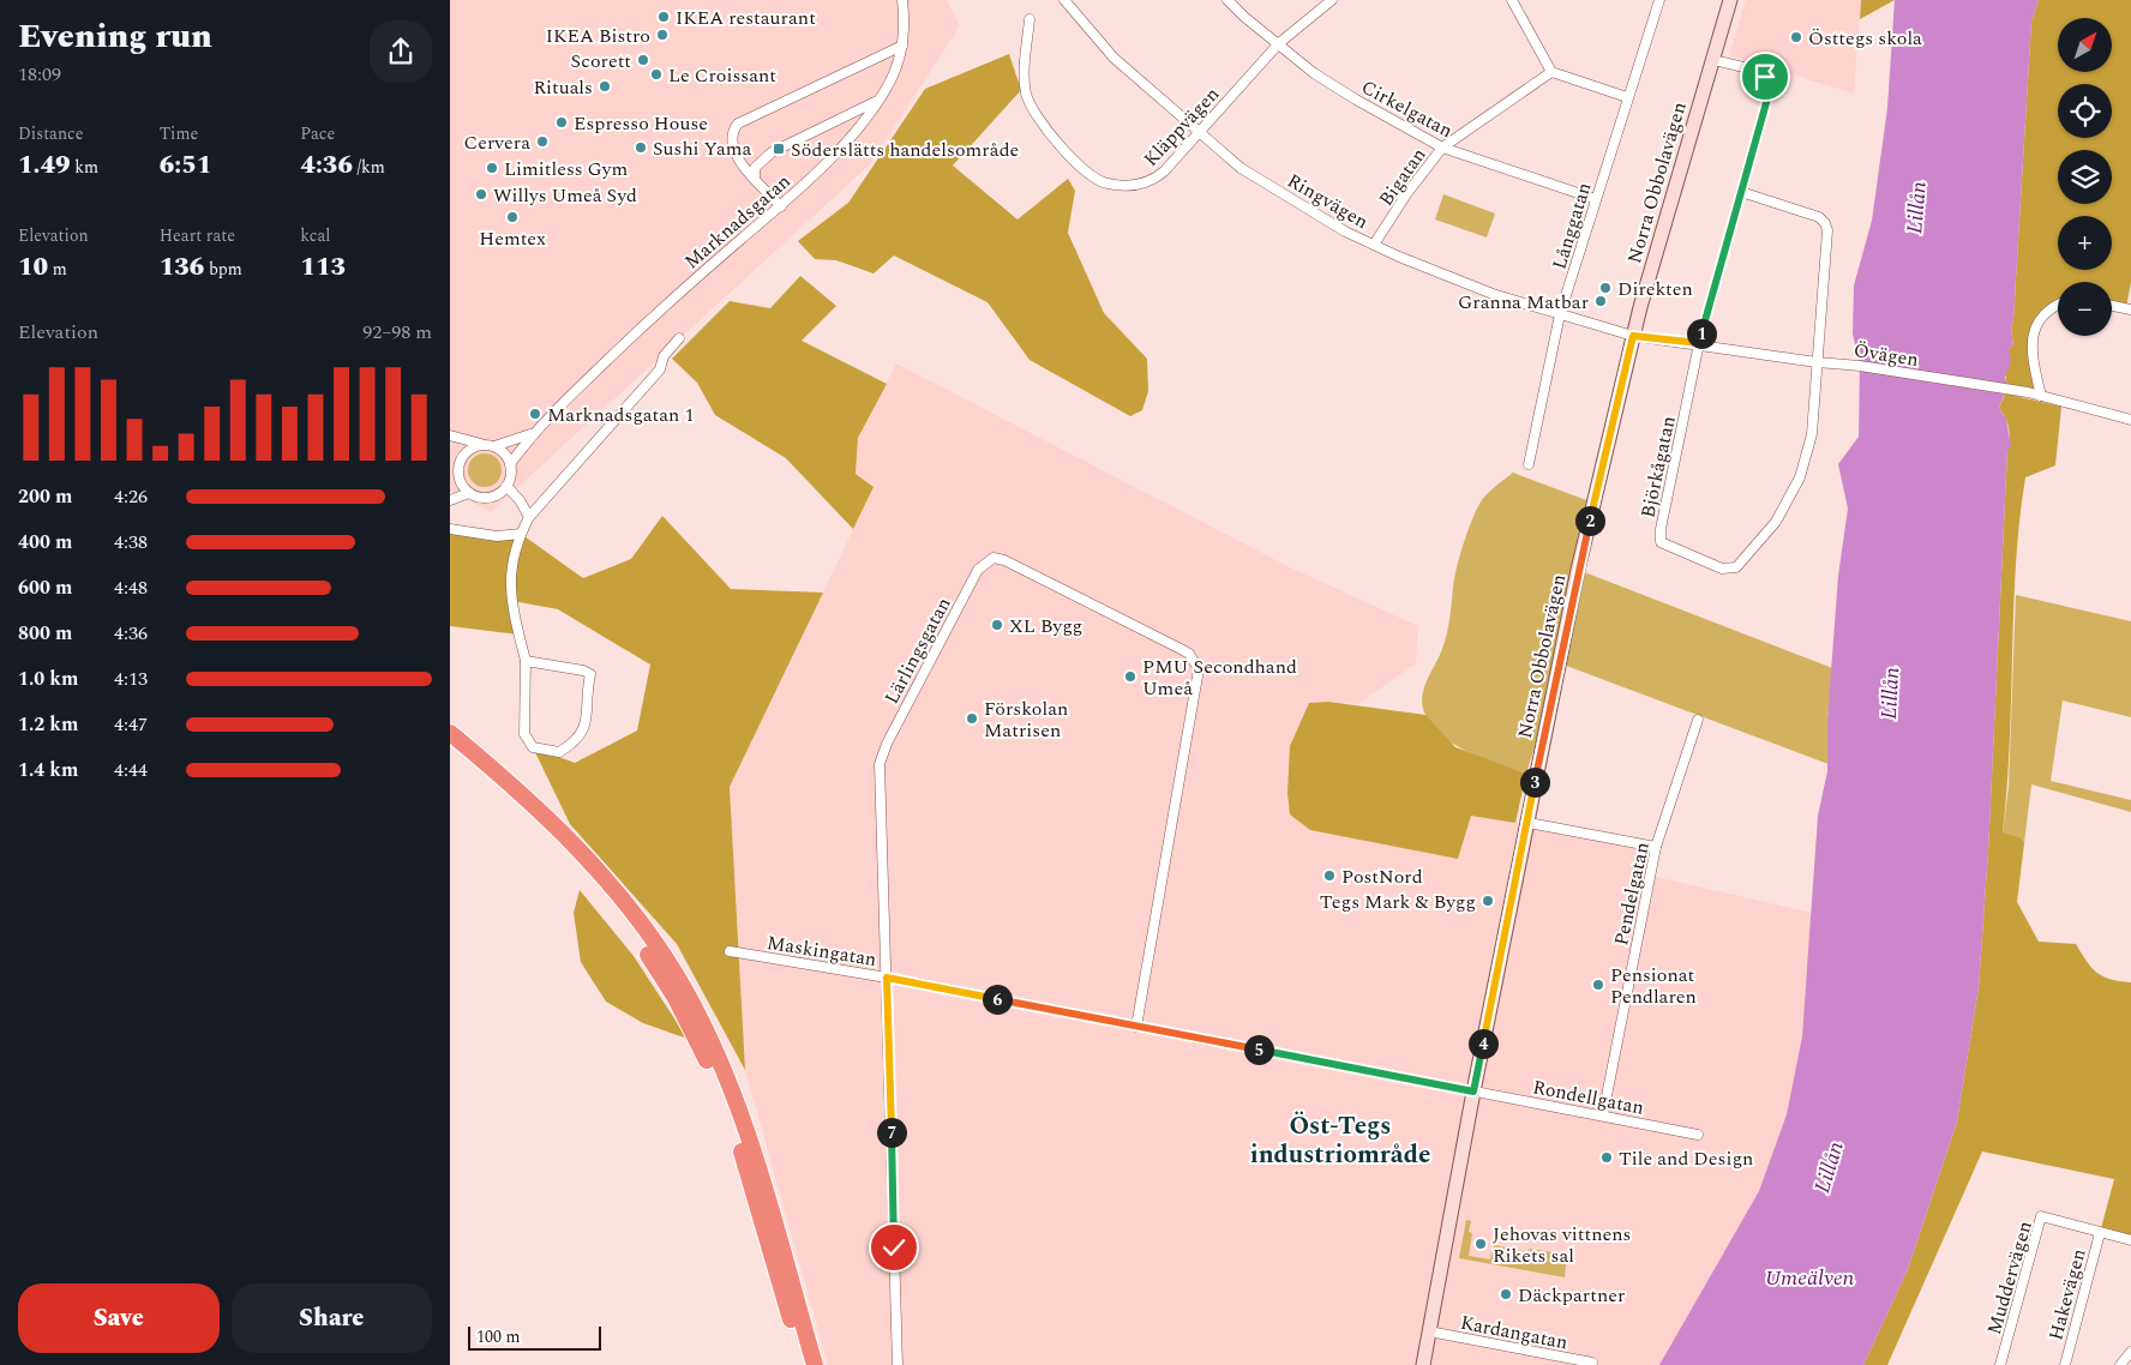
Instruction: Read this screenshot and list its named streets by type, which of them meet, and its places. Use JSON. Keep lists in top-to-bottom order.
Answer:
{
  "streets": {
    "street": [
      "Cirkelgatan",
      "Kläppvägen",
      "Bigatan",
      "Norra Obbolavägen",
      "Ringvägen",
      "Marknadsgatan",
      "Långgatan",
      "Övägen",
      "Björkågatan",
      "Lärlingsgatan",
      "Pendelgatan",
      "Maskingatan",
      "Rondellgatan",
      "Muddervägen",
      "Hakevägen",
      "Kardangatan"
    ]
  },
  "crossings": [
    ["Cirkelgatan", "Kläppvägen"],
    ["Cirkelgatan", "Bigatan"],
    ["Cirkelgatan", "Långgatan"],
    ["Kläppvägen", "Ringvägen"],
    ["Bigatan", "Ringvägen"],
    ["Norra Obbolavägen", "Ringvägen"],
    ["Norra Obbolavägen", "Övägen"],
    ["Norra Obbolavägen", "Maskingatan"],
    ["Norra Obbolavägen", "Rondellgatan"],
    ["Norra Obbolavägen", "Kardangatan"],
    ["Ringvägen", "Långgatan"],
    ["Ringvägen", "Övägen"],
    ["Övägen", "Björkågatan"],
    ["Lärlingsgatan", "Maskingatan"],
    ["Pendelgatan", "Rondellgatan"],
    ["Maskingatan", "Rondellgatan"],
    ["Muddervägen", "Hakevägen"]
  ],
  "districts": ["Öst-Tegs industriområde"],
  "water": ["Lillån", "Umeälven"],
  "places": {
    "other": [
      "IKEA restaurant",
      "IKEA Bistro",
      "Östtegs skola",
      "Scorett",
      "Le Croissant",
      "Rituals",
      "Espresso House",
      "Cervera",
      "Sushi Yama",
      "Limitless Gym",
      "Willys Umeå Syd",
      "Hemtex",
      "Direkten",
      "Granna Matbar",
      "Marknadsgatan 1",
      "XL Bygg",
      "PMU Secondhand Umeå",
      "Förskolan Matrisen",
      "PostNord",
      "Tegs Mark & Bygg",
      "Pensionat Pendlaren",
      "Tile and Design",
      "Jehovas vittnens Rikets sal",
      "Däckpartner"
    ],
    "transit": ["Söderslätts handelsområde"]
  },
  "scale_bar": "100 m",
  "north": "top right",
  "page": {
    "heading": ["Evening run", "18:09"],
    "map_buttons": ["+", "−"],
    "stats": [
      ["Distance", "1.49 km"],
      ["Time", "6:51"],
      ["Pace", "4:36 /km"],
      ["Elevation", "10 m"],
      ["Heart rate", "136 bpm"],
      ["kcal", "113"]
    ],
    "chart": ["Elevation", "92–98 m"],
    "pins": [
      "1",
      "2",
      "3",
      "6",
      "4",
      "5",
      "7"
    ],
    "list": [
      {
        "name": "200 m",
        "note": "4:26"
      },
      {
        "name": "400 m",
        "note": "4:38"
      },
      {
        "name": "600 m",
        "note": "4:48"
      },
      {
        "name": "800 m",
        "note": "4:36"
      },
      {
        "name": "1.0 km",
        "note": "4:13"
      },
      {
        "name": "1.2 km",
        "note": "4:47"
      },
      {
        "name": "1.4 km",
        "note": "4:44"
      }
    ],
    "buttons": ["Save", "Share"],
    "scale": "100 m"
  }
}
